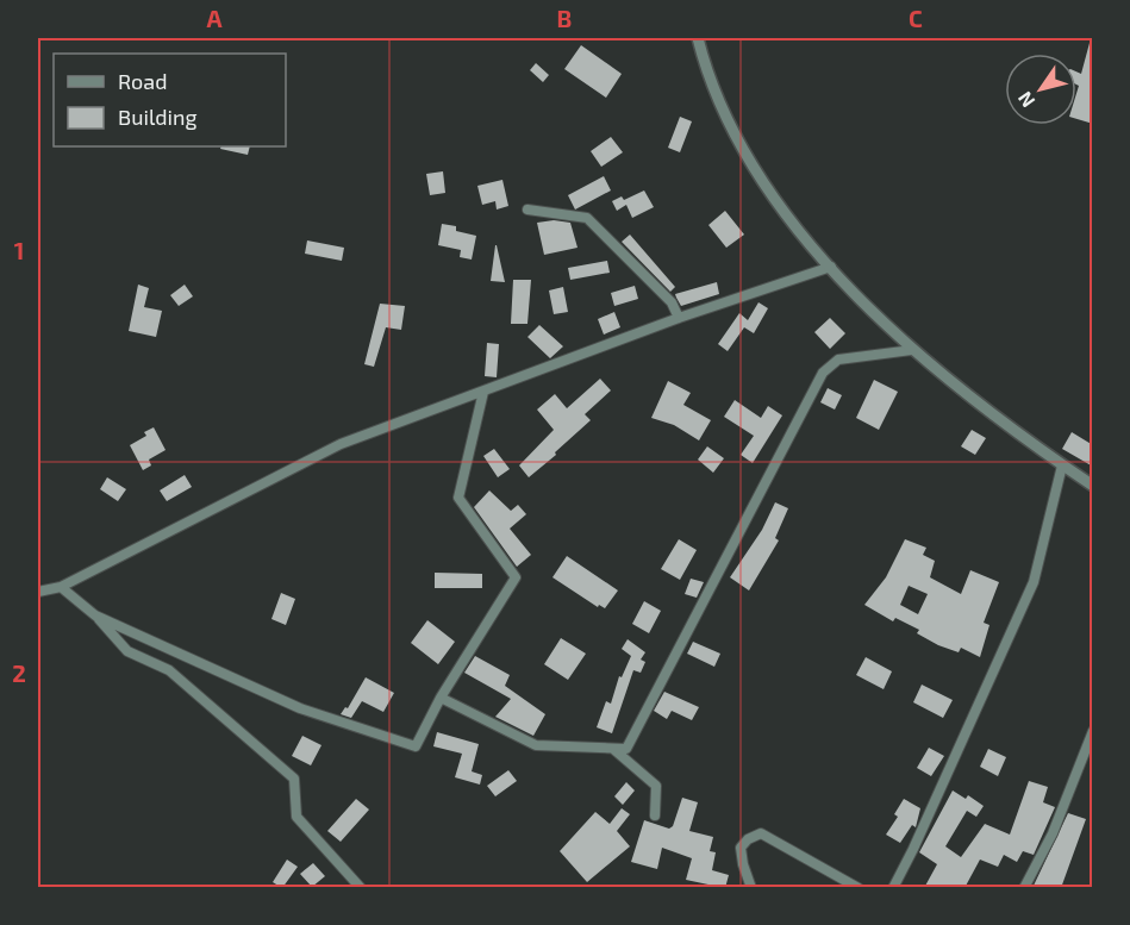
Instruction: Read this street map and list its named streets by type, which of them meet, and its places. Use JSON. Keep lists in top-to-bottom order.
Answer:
{
  "legend": ["Road", "Building"],
  "north": "bottom left",
  "grid": {
    "columns": ["A", "B", "C"],
    "rows": ["1", "2"]
  }
}
